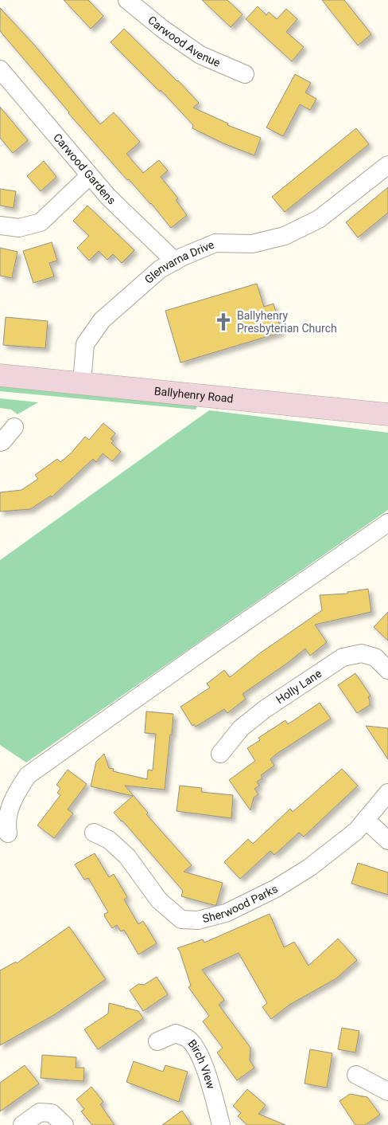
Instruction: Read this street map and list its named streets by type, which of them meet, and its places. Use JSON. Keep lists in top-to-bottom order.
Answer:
{
  "streets": {
    "main road": ["Ballyhenry Road"],
    "street": [
      "Carwood Avenue",
      "Carwood Gardens",
      "Glenvarna Drive",
      "Holly Lane",
      "Sherwood Parks",
      "Birch View"
    ]
  },
  "crossings": [
    ["Carwood Gardens", "Glenvarna Drive"],
    ["Glenvarna Drive", "Ballyhenry Road"]
  ],
  "places": {
    "church": ["Ballyhenry Presbyterian Church"]
  }
}
